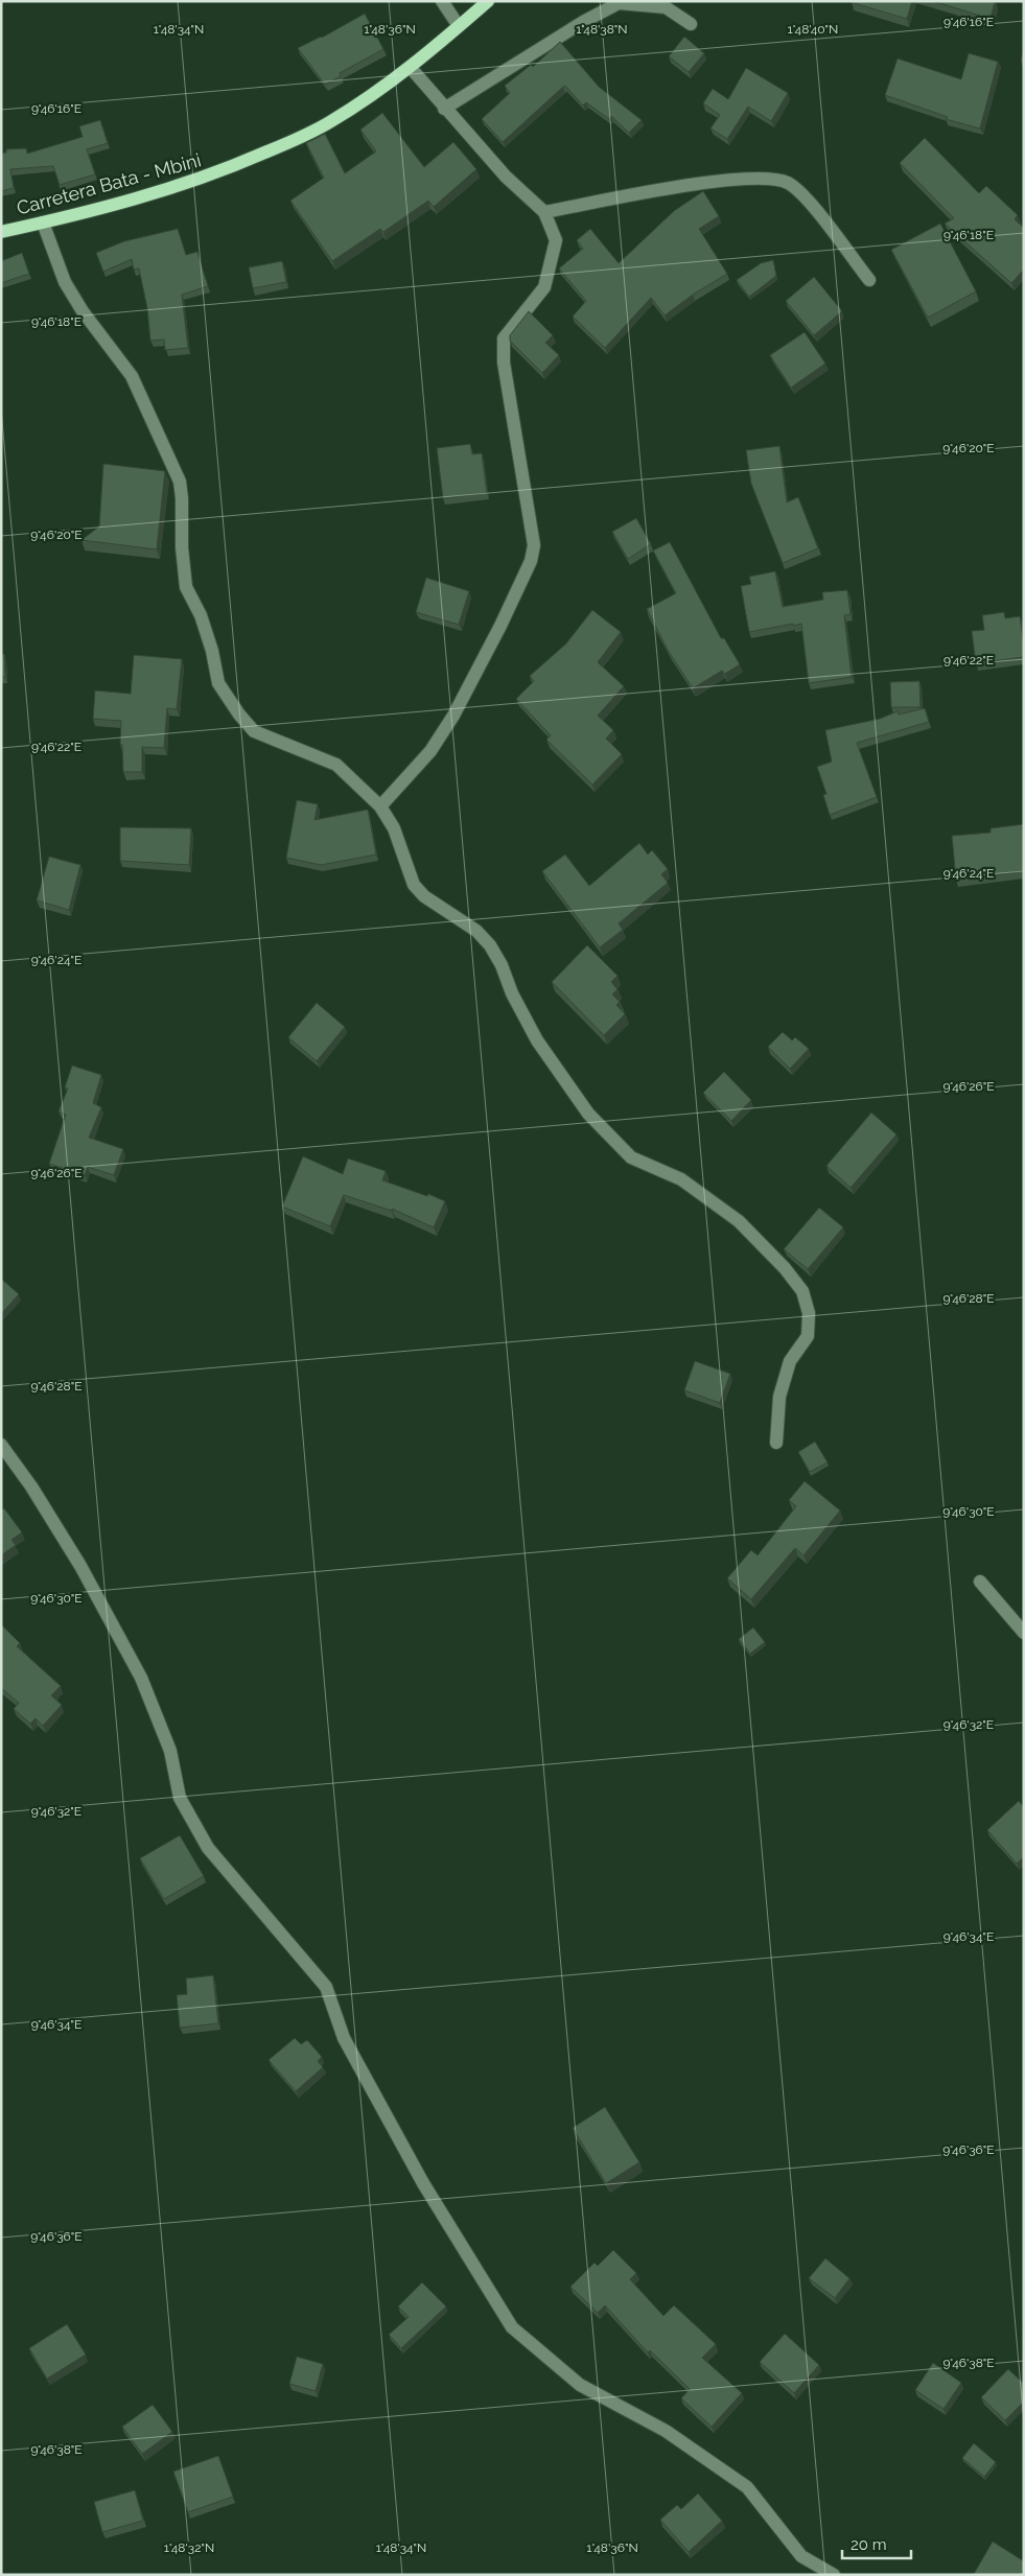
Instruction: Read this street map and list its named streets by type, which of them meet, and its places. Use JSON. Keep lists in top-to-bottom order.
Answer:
{
  "streets": {
    "main road": ["Carretera Bata - Mbini"]
  },
  "scale_bar": "20 m",
  "coordinates": [
    "9°46'16\"E",
    "1°48'34\"N",
    "1°48'36\"N",
    "1°48'38\"N",
    "1°48'40\"N",
    "9°46'18\"E",
    "9°46'20\"E",
    "9°46'22\"E",
    "9°46'24\"E",
    "9°46'26\"E",
    "9°46'28\"E",
    "9°46'30\"E",
    "9°46'32\"E",
    "9°46'34\"E",
    "9°46'36\"E",
    "9°46'38\"E",
    "1°48'32\"N"
  ]
}
